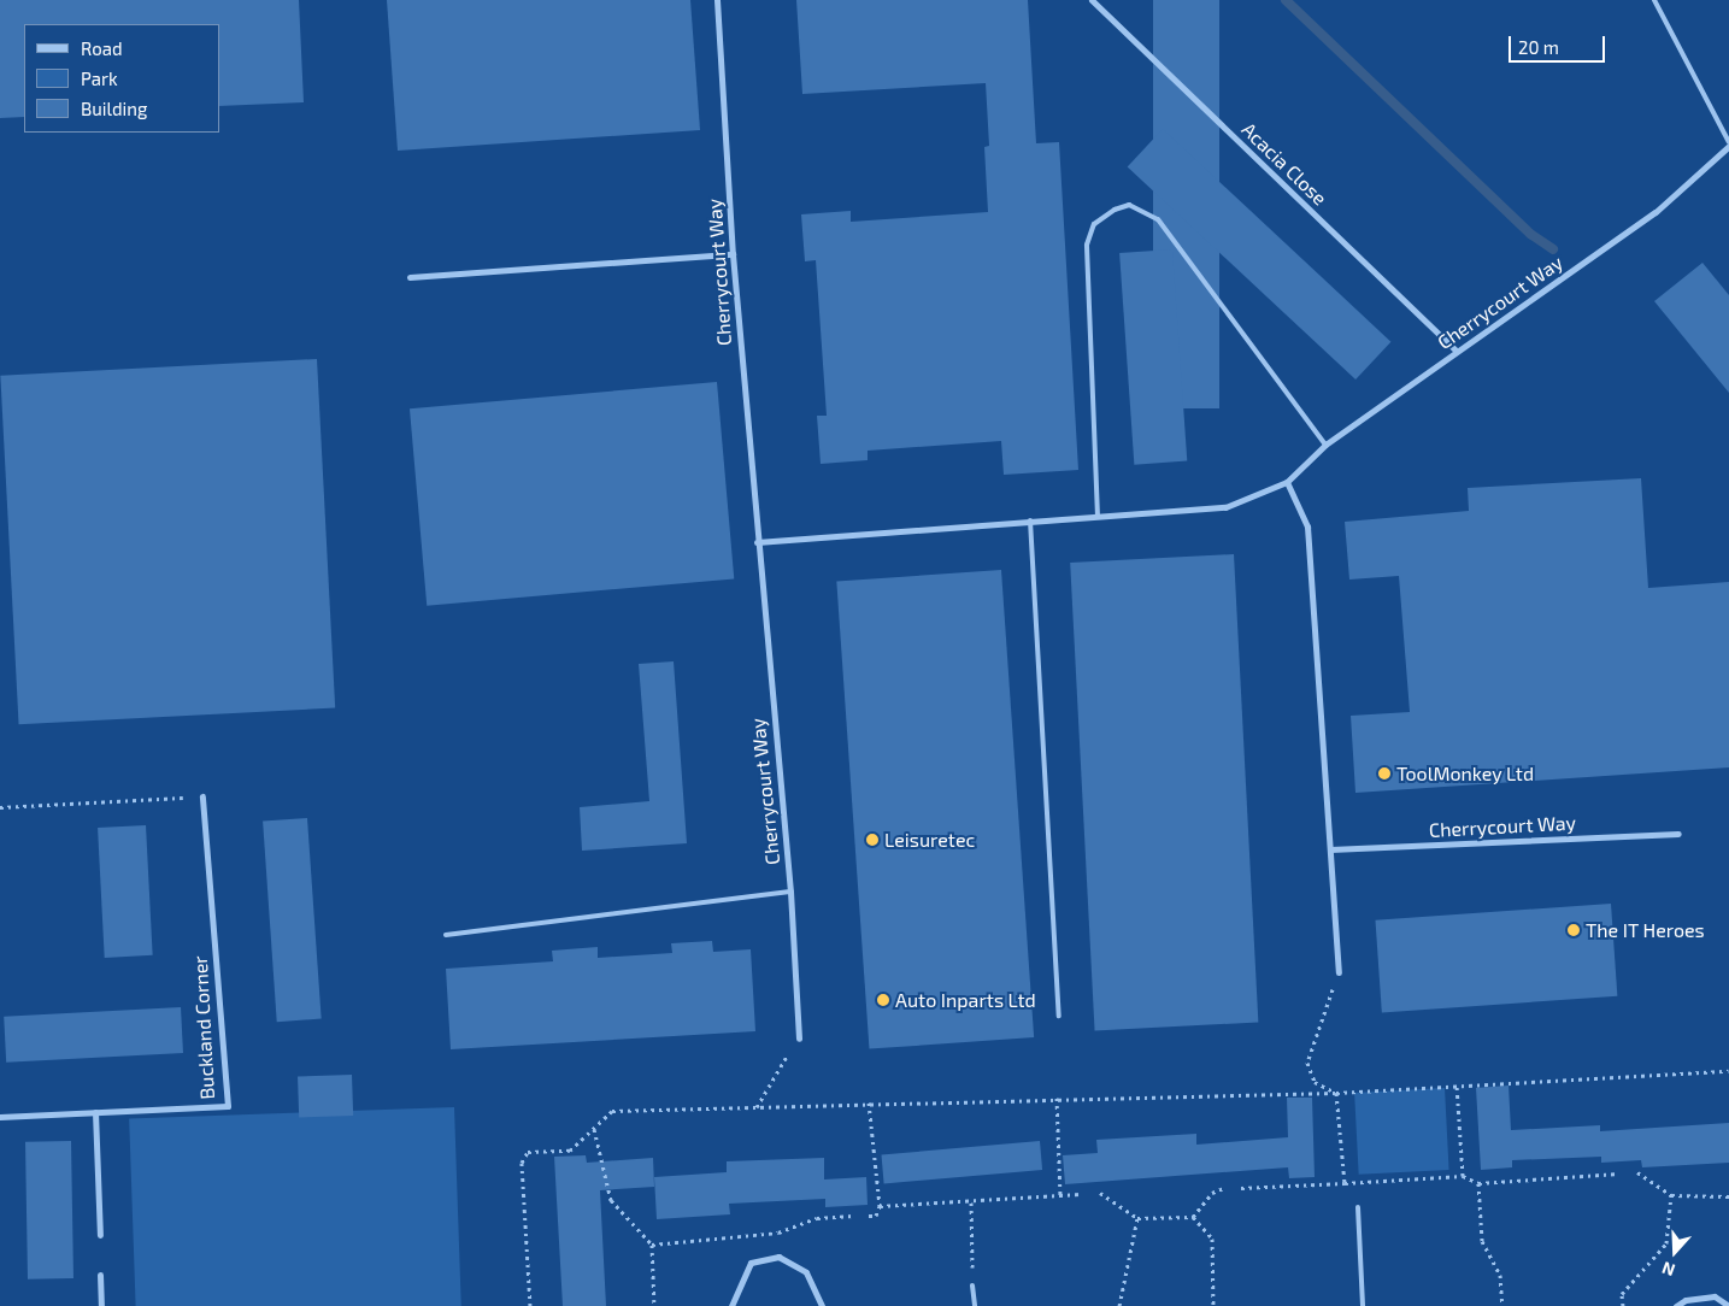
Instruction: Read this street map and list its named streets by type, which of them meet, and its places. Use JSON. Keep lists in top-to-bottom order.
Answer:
{
  "streets": {
    "street": ["Acacia Close", "Cherrycourt Way", "Buckland Corner"]
  },
  "crossings": [
    ["Acacia Close", "Cherrycourt Way"]
  ],
  "places": [
    "ToolMonkey Ltd",
    "Leisuretec",
    "The IT Heroes",
    "Auto Inparts Ltd"
  ],
  "legend": ["Road", "Park", "Building"],
  "scale_bar": "20 m",
  "north": "bottom"
}
